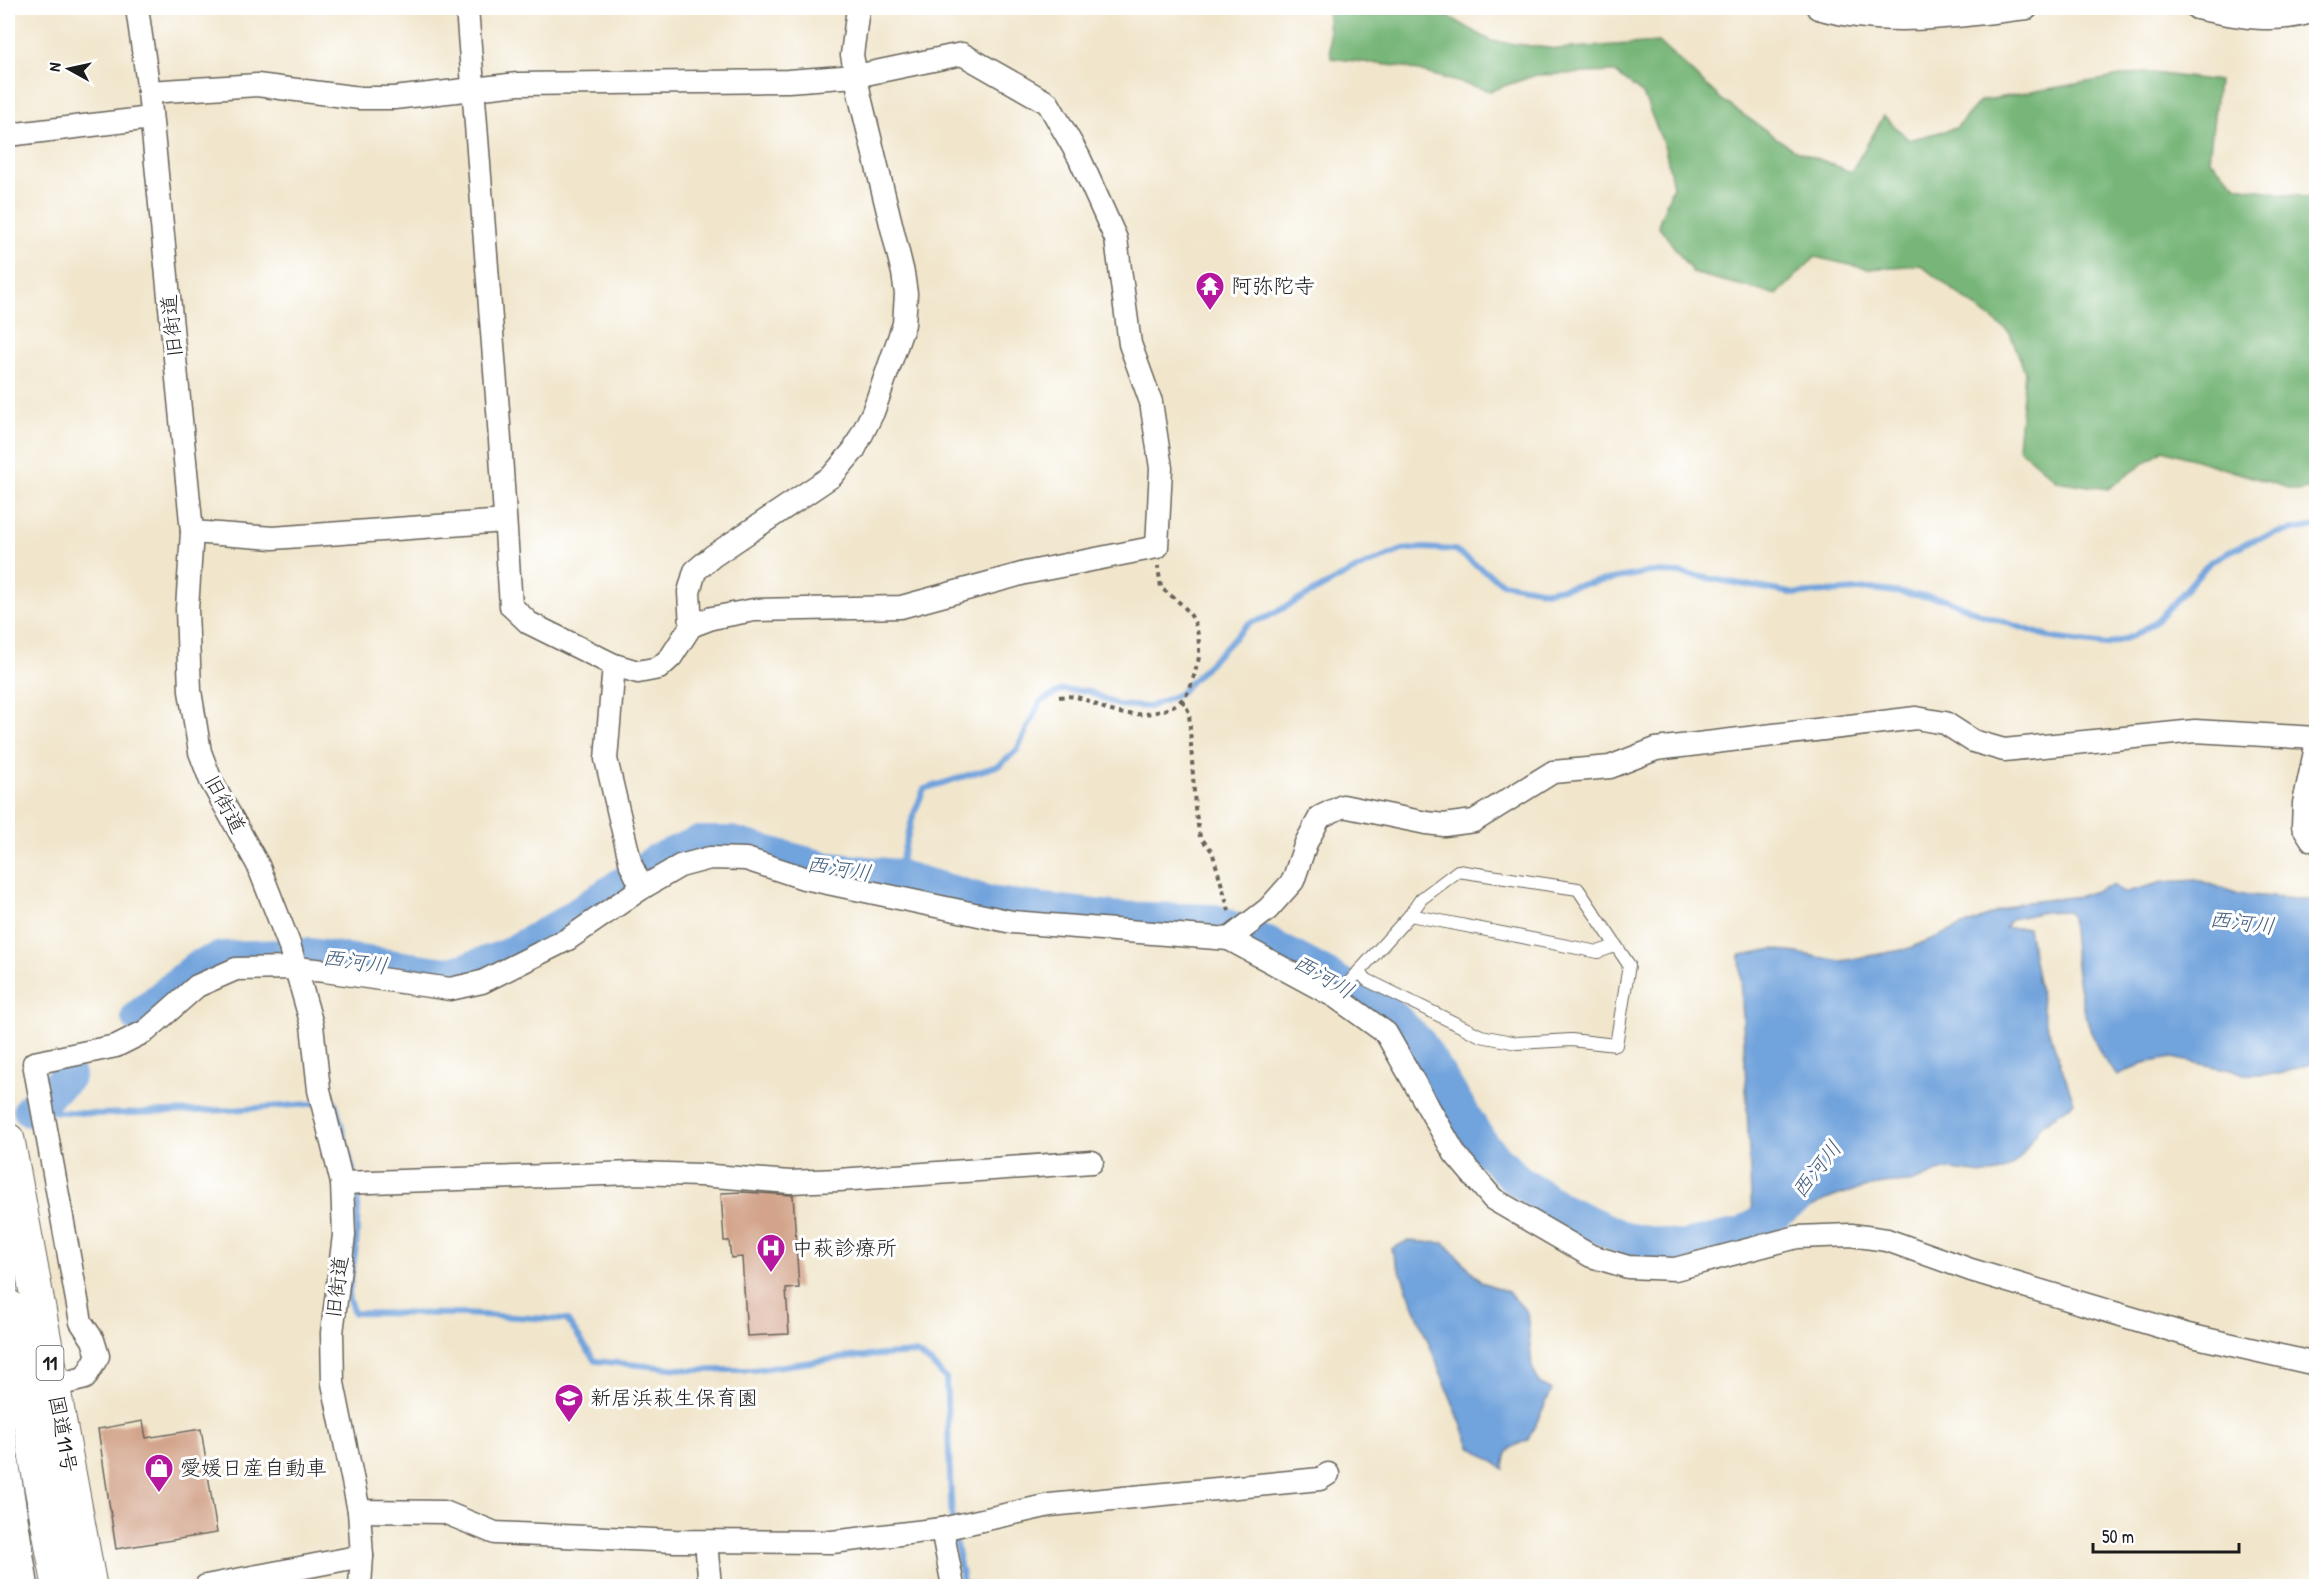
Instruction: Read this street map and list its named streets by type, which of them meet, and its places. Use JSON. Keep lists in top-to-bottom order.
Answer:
{
  "streets": {
    "highway": ["11", "国道11号"],
    "street": ["旧街道"]
  },
  "water": ["西河川"],
  "places": {
    "temple": ["阿弥陀寺"],
    "hospital": ["中萩診療所"],
    "school or university": ["新居浜萩生保育園"],
    "shop": ["愛媛日産自動車"]
  },
  "scale_bar": "50 m",
  "north": "left"
}
